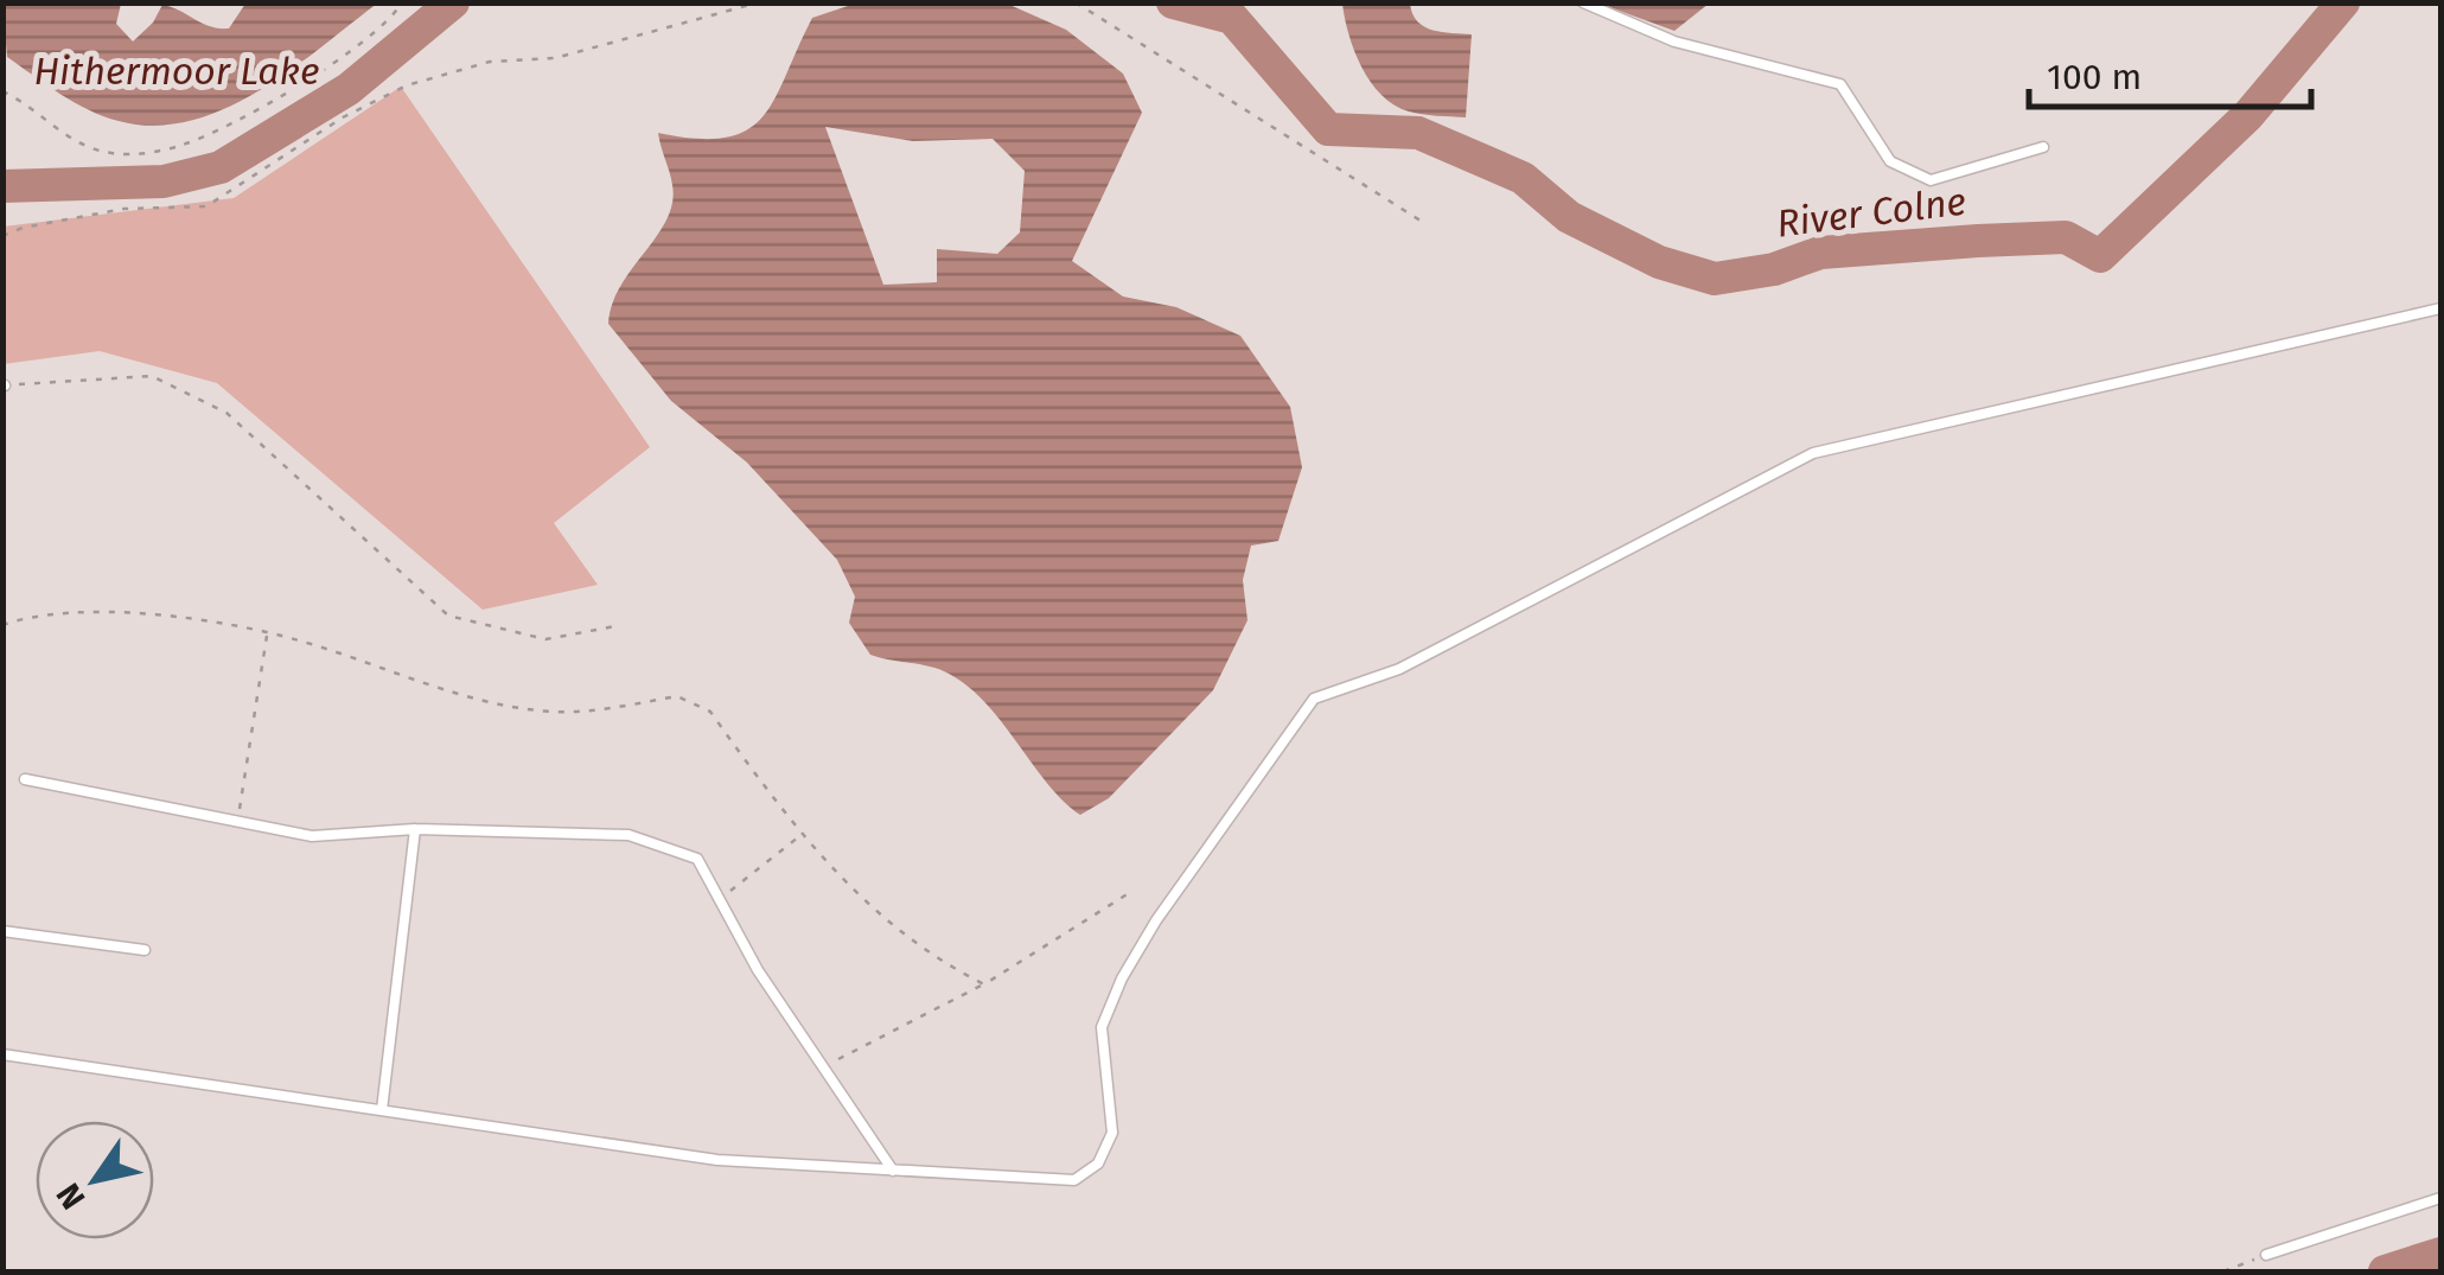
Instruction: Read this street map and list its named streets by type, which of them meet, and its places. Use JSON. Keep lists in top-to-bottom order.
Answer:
{
  "water": ["Hithermoor Lake", "River Colne"],
  "scale_bar": "100 m",
  "north": "bottom left"
}
